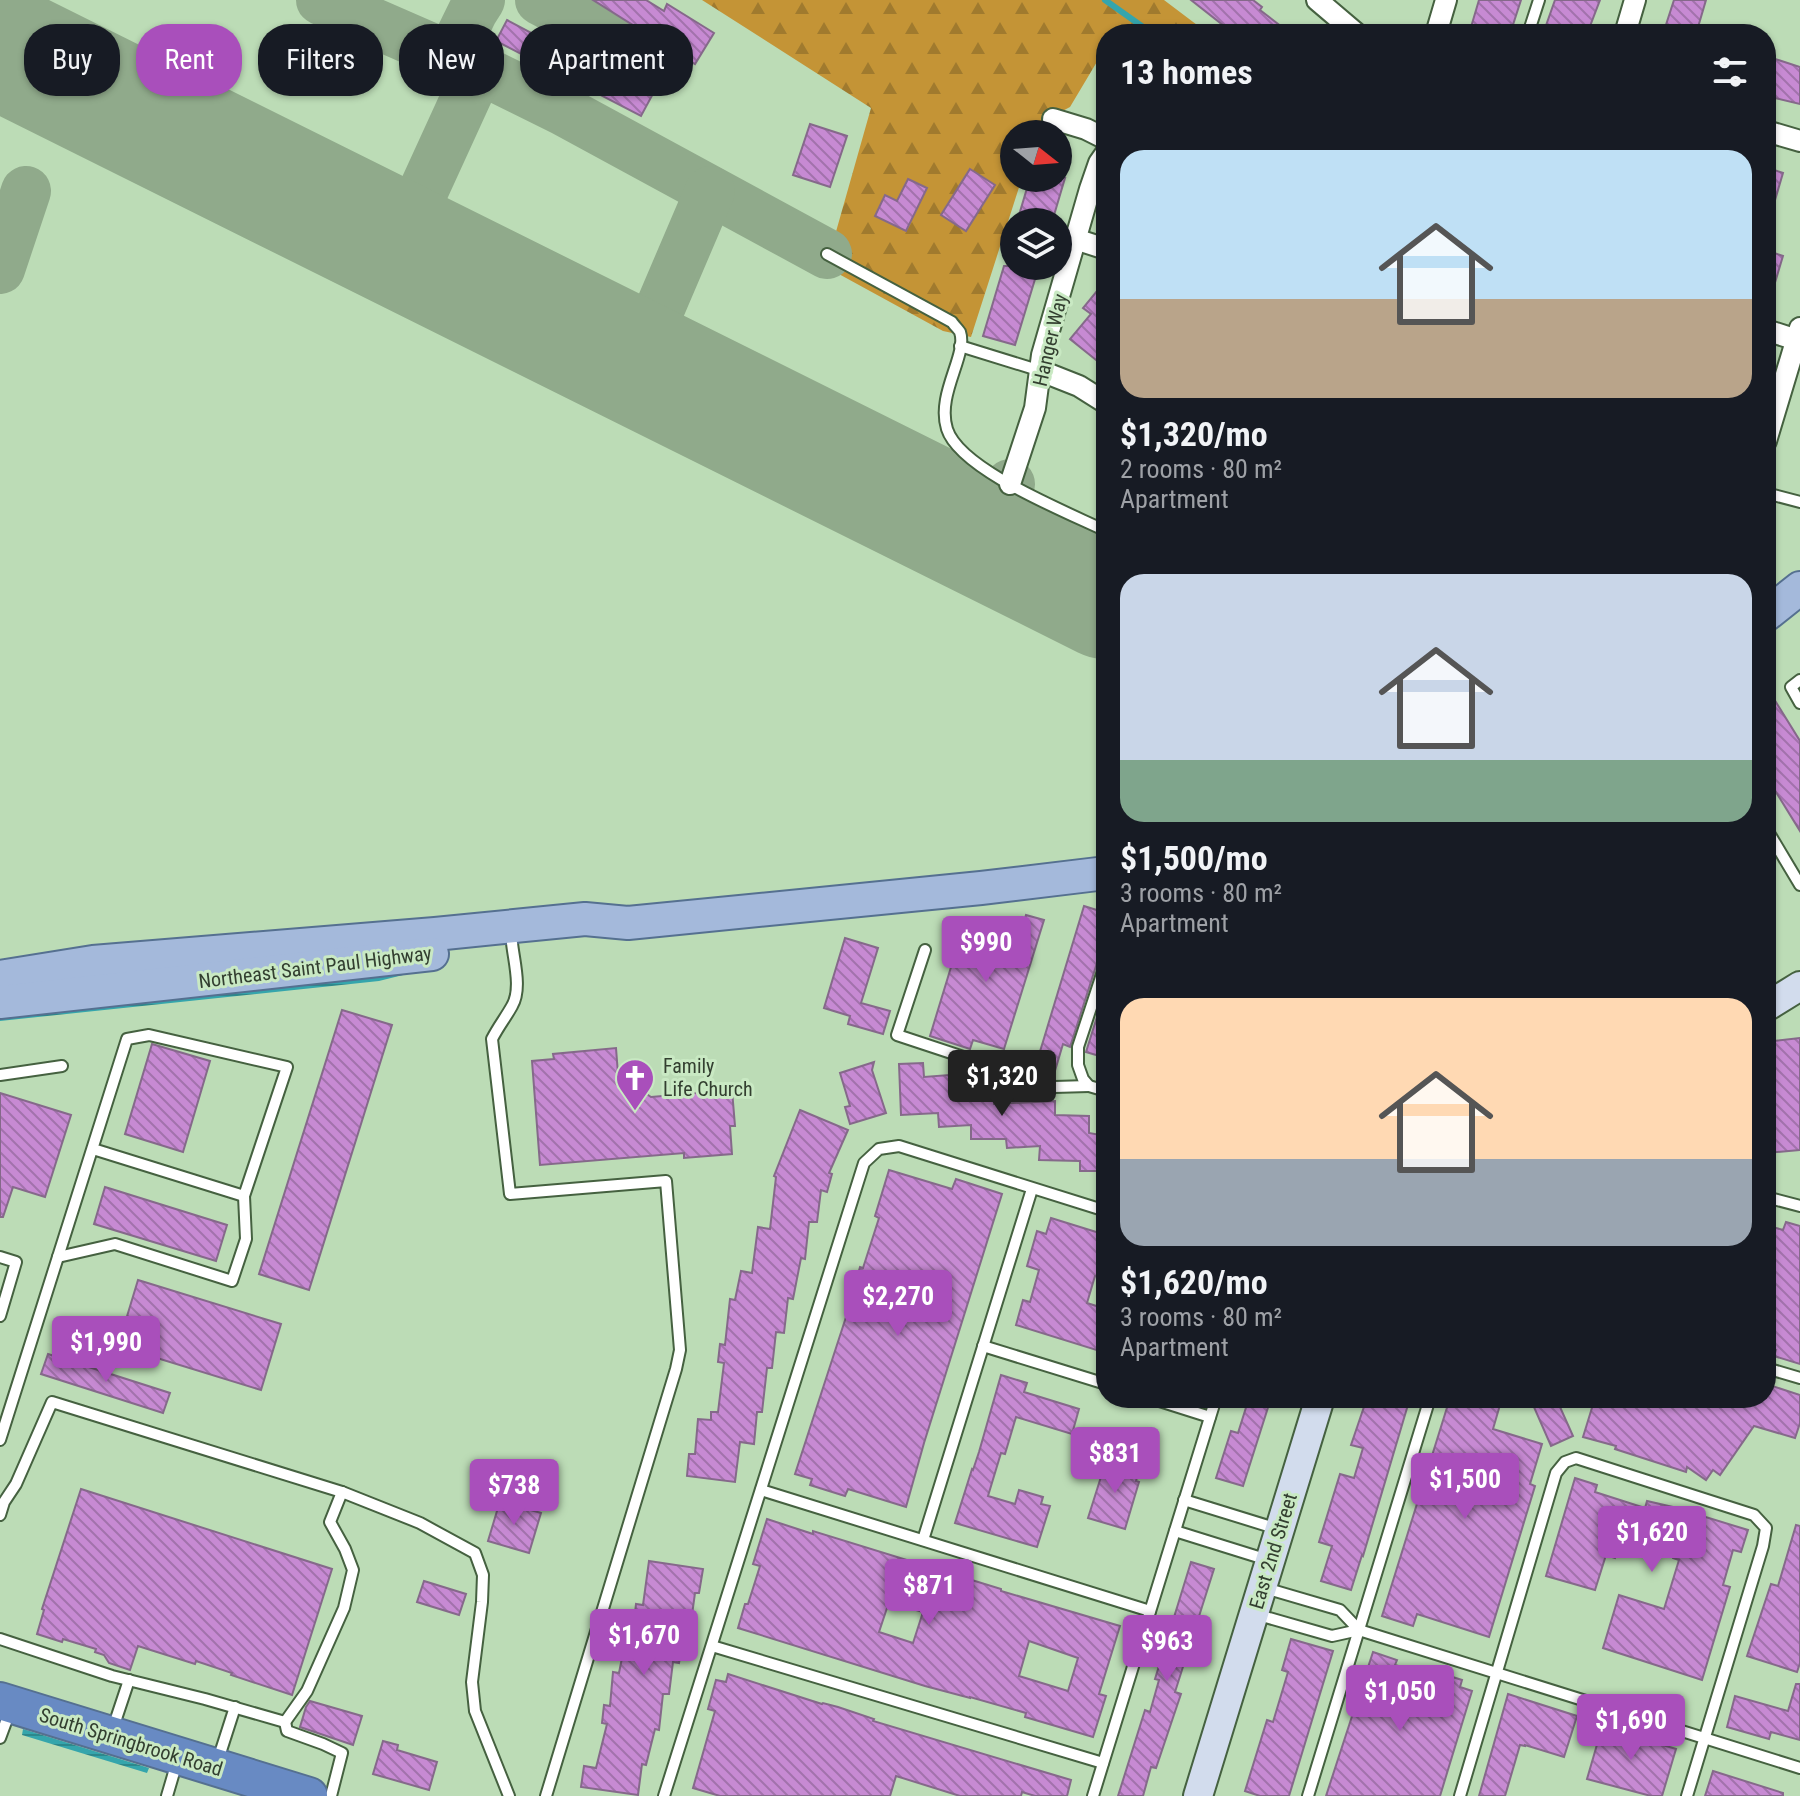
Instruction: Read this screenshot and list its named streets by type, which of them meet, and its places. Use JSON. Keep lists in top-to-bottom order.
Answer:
{
  "streets": {
    "highway": ["South Springbrook Road"],
    "main road": ["Northeast Saint Paul Highway"],
    "street": ["Hanger Way", "East 2nd Street"]
  },
  "places": {
    "church": ["Family Life Church"]
  },
  "north": "right",
  "page": {
    "chip": [
      "Buy",
      "Rent",
      "Filters",
      "New",
      "Apartment"
    ],
    "heading": "13 homes",
    "list": [
      {
        "name": "$1,320/mo",
        "note": "2 rooms · 80 m² · Apartment"
      },
      {
        "name": "$1,500/mo",
        "note": "3 rooms · 80 m² · Apartment"
      },
      {
        "name": "$1,620/mo",
        "note": "3 rooms · 80 m² · Apartment"
      }
    ],
    "price": [
      "$990",
      "$1,320",
      "$2,270",
      "$1,990",
      "$831",
      "$1,500",
      "$738",
      "$1,620",
      "$871",
      "$1,670",
      "$963",
      "$1,050",
      "$1,690"
    ]
  }
}
